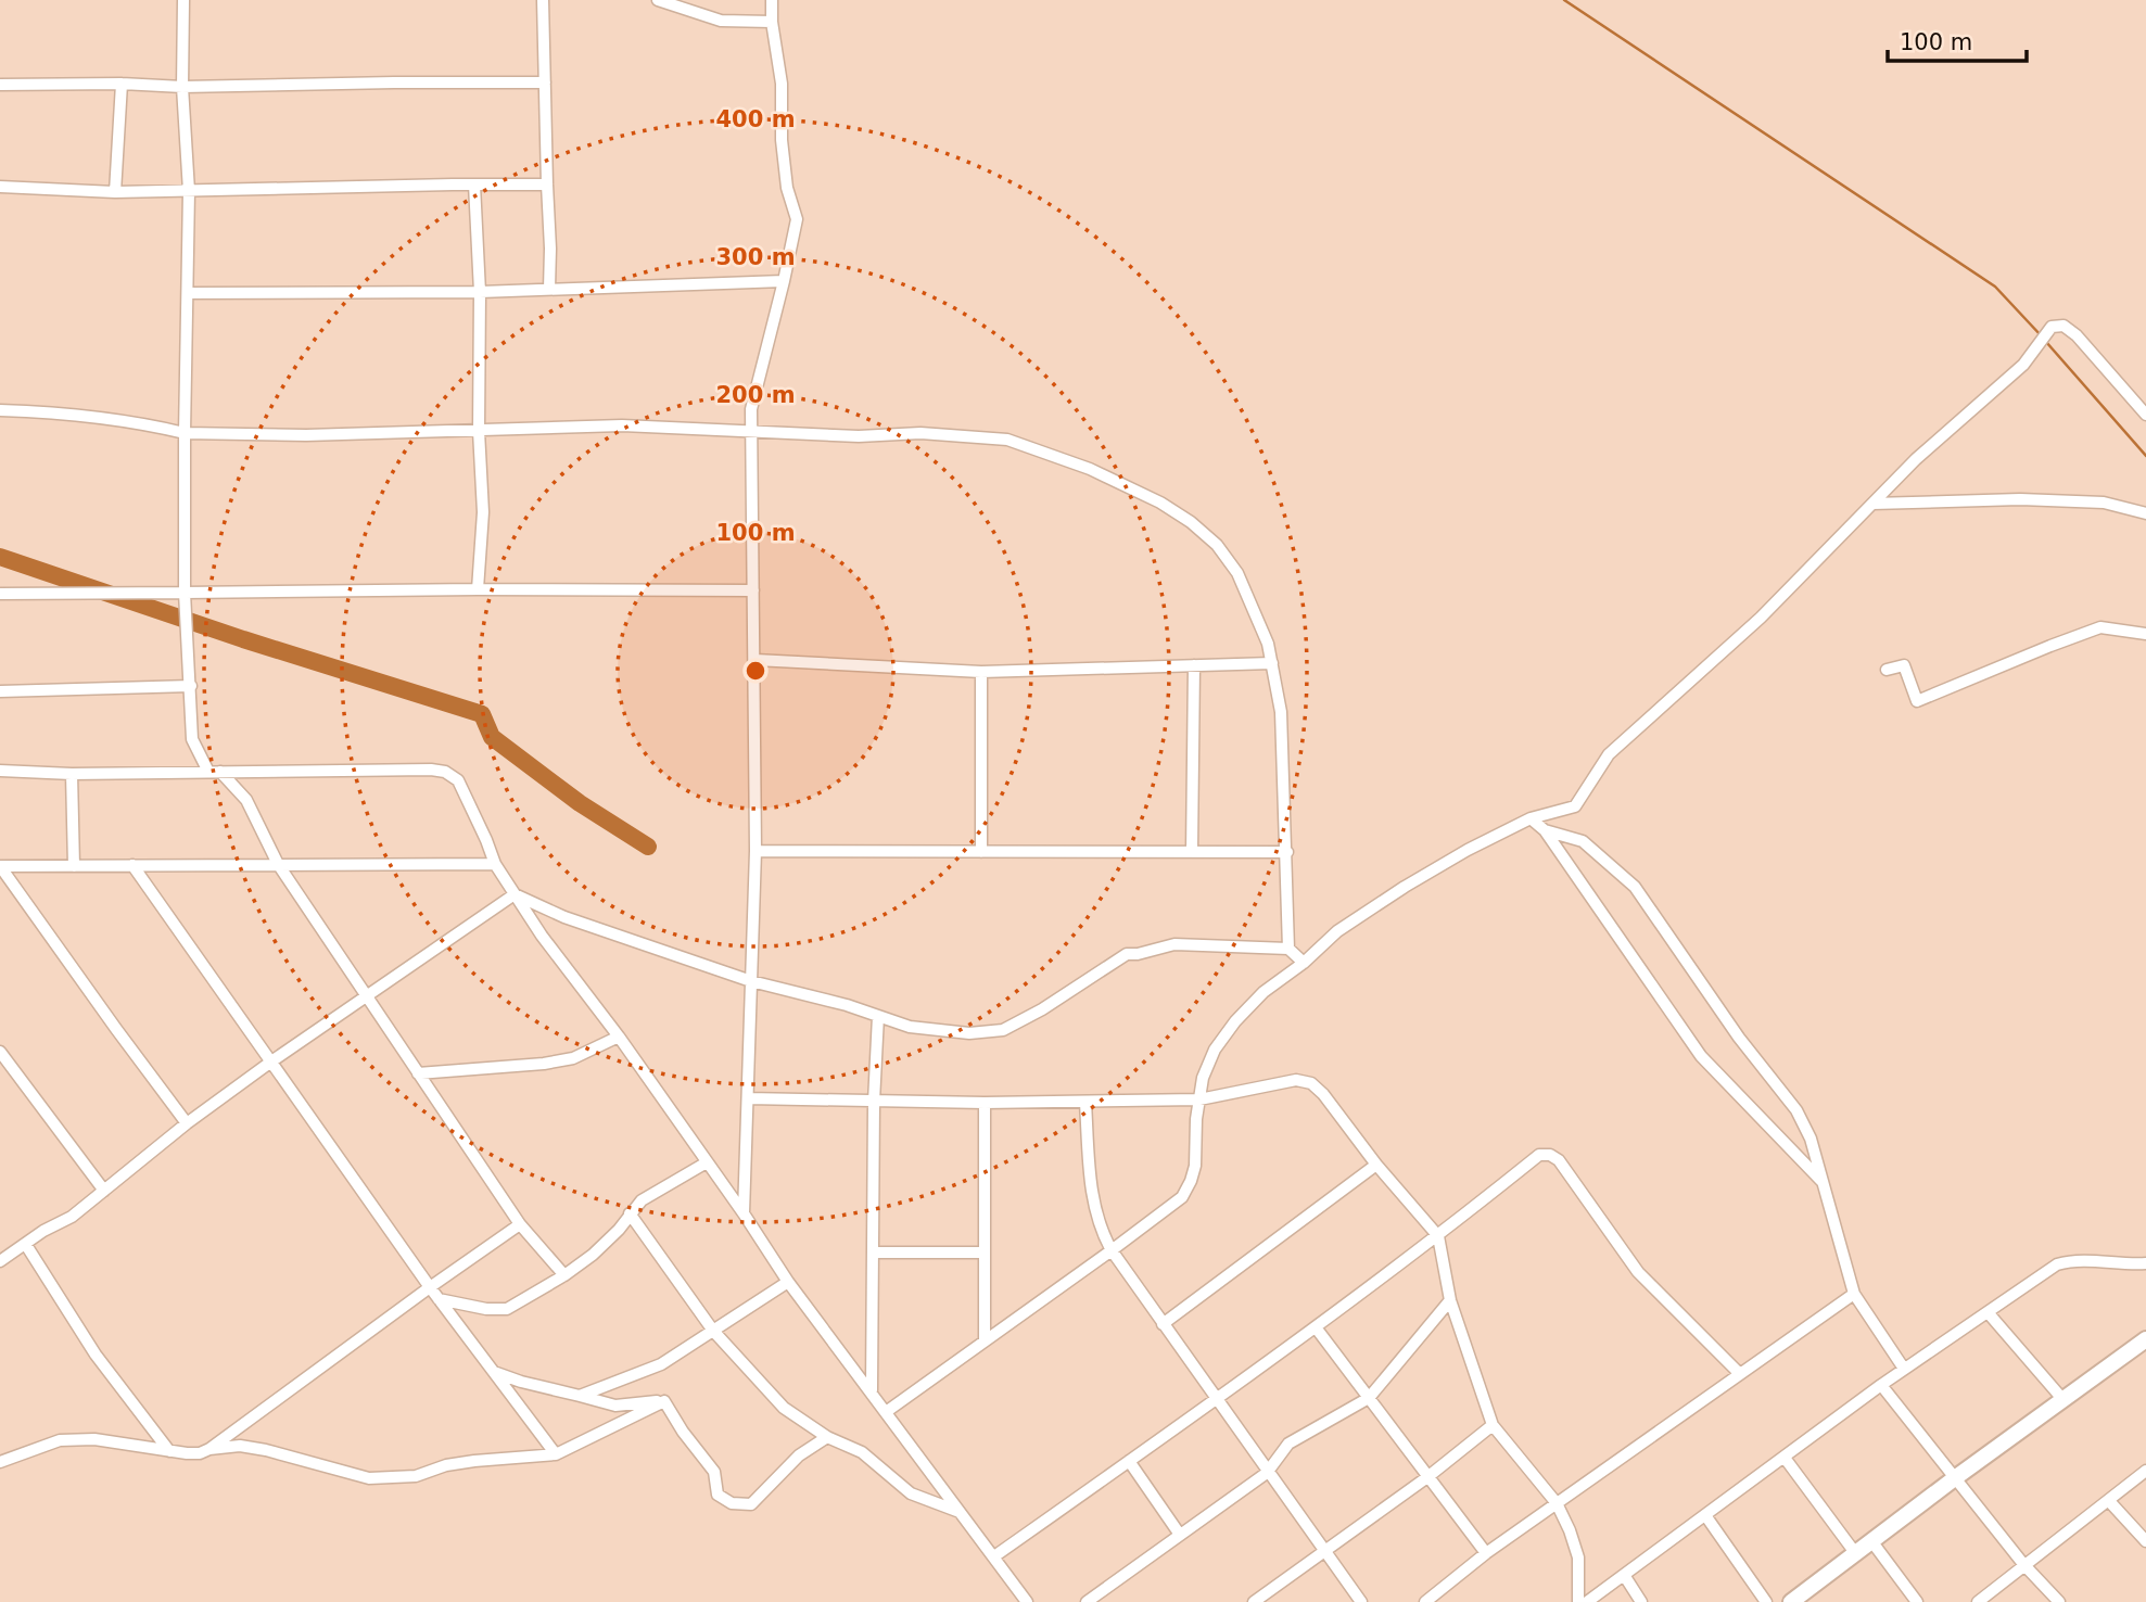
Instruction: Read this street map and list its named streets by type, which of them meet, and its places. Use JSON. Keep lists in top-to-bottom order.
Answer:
{
  "scale_bar": "100 m",
  "rings": [
    "400 m",
    "300 m",
    "200 m",
    "100 m"
  ]
}
